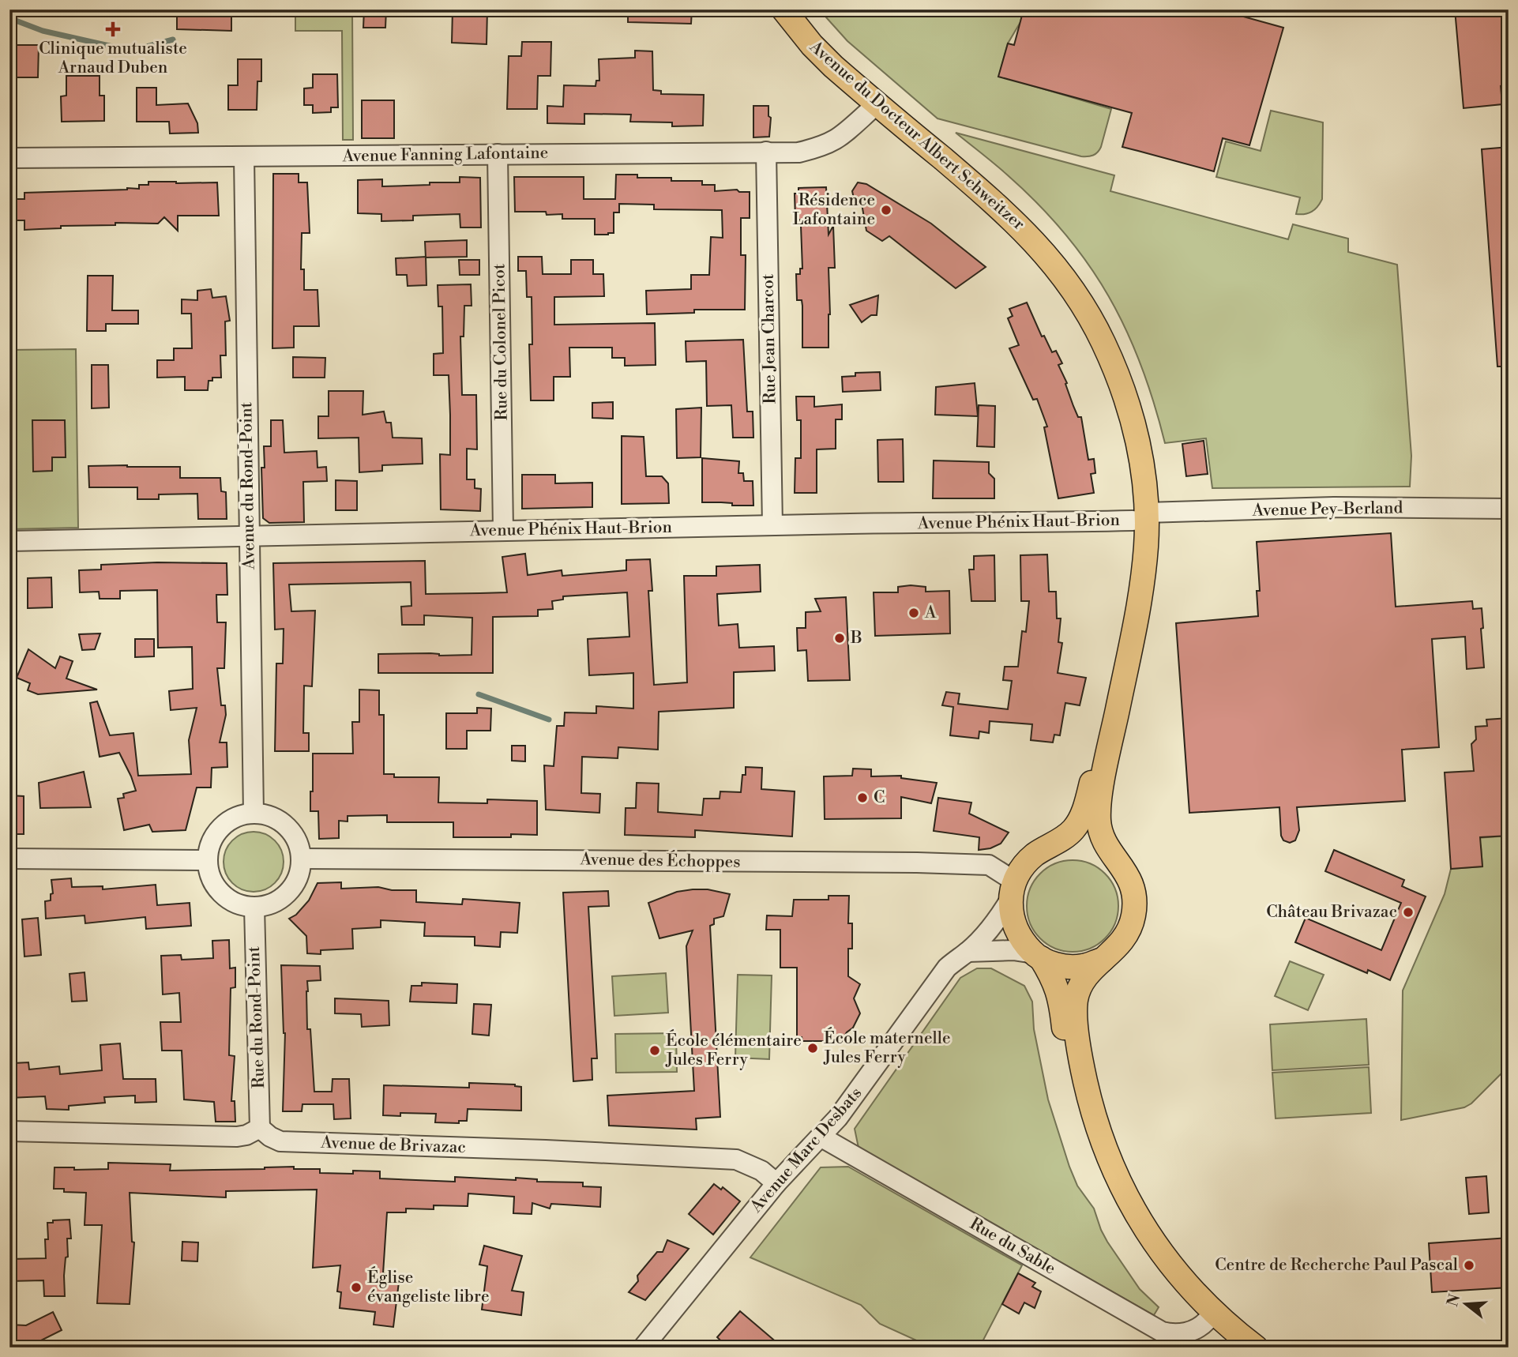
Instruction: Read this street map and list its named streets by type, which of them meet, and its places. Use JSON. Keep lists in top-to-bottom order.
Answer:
{
  "streets": {
    "main road": ["Avenue du Docteur Albert Schweitzer"],
    "street": [
      "Avenue Fanning Lafontaine",
      "Rue Jean Charcot",
      "Rue du Colonel Picot",
      "Avenue du Rond-Point",
      "Avenue Pey-Berland",
      "Avenue Phénix Haut-Brion",
      "Avenue des Échoppes",
      "Rue du Rond-Point",
      "Avenue de Brivazac",
      "Avenue Marc Desbats",
      "Rue du Sable"
    ]
  },
  "crossings": [
    ["Avenue du Docteur Albert Schweitzer", "Avenue Fanning Lafontaine"],
    ["Avenue du Docteur Albert Schweitzer", "Avenue Pey-Berland"],
    ["Avenue du Docteur Albert Schweitzer", "Avenue Phénix Haut-Brion"],
    ["Avenue du Docteur Albert Schweitzer", "Avenue des Échoppes"],
    ["Avenue du Docteur Albert Schweitzer", "Avenue Marc Desbats"],
    ["Avenue Fanning Lafontaine", "Rue Jean Charcot"],
    ["Avenue Fanning Lafontaine", "Rue du Colonel Picot"],
    ["Avenue Fanning Lafontaine", "Avenue du Rond-Point"],
    ["Rue Jean Charcot", "Avenue Phénix Haut-Brion"],
    ["Rue du Colonel Picot", "Avenue Phénix Haut-Brion"],
    ["Avenue du Rond-Point", "Avenue Phénix Haut-Brion"],
    ["Avenue du Rond-Point", "Avenue des Échoppes"],
    ["Avenue du Rond-Point", "Rue du Rond-Point"],
    ["Avenue Pey-Berland", "Avenue Phénix Haut-Brion"],
    ["Avenue des Échoppes", "Rue du Rond-Point"],
    ["Avenue des Échoppes", "Avenue Marc Desbats"],
    ["Rue du Rond-Point", "Avenue de Brivazac"],
    ["Avenue de Brivazac", "Avenue Marc Desbats"],
    ["Avenue Marc Desbats", "Rue du Sable"]
  ],
  "places": {
    "health": ["Clinique mutualiste Arnaud Duben"],
    "other": [
      "Résidence Lafontaine",
      "A",
      "B",
      "C",
      "Château Brivazac",
      "École maternelle Jules Ferry",
      "École élémentaire Jules Ferry",
      "Centre de Recherche Paul Pascal",
      "Église évangeliste libre"
    ]
  },
  "north": "left"
}
